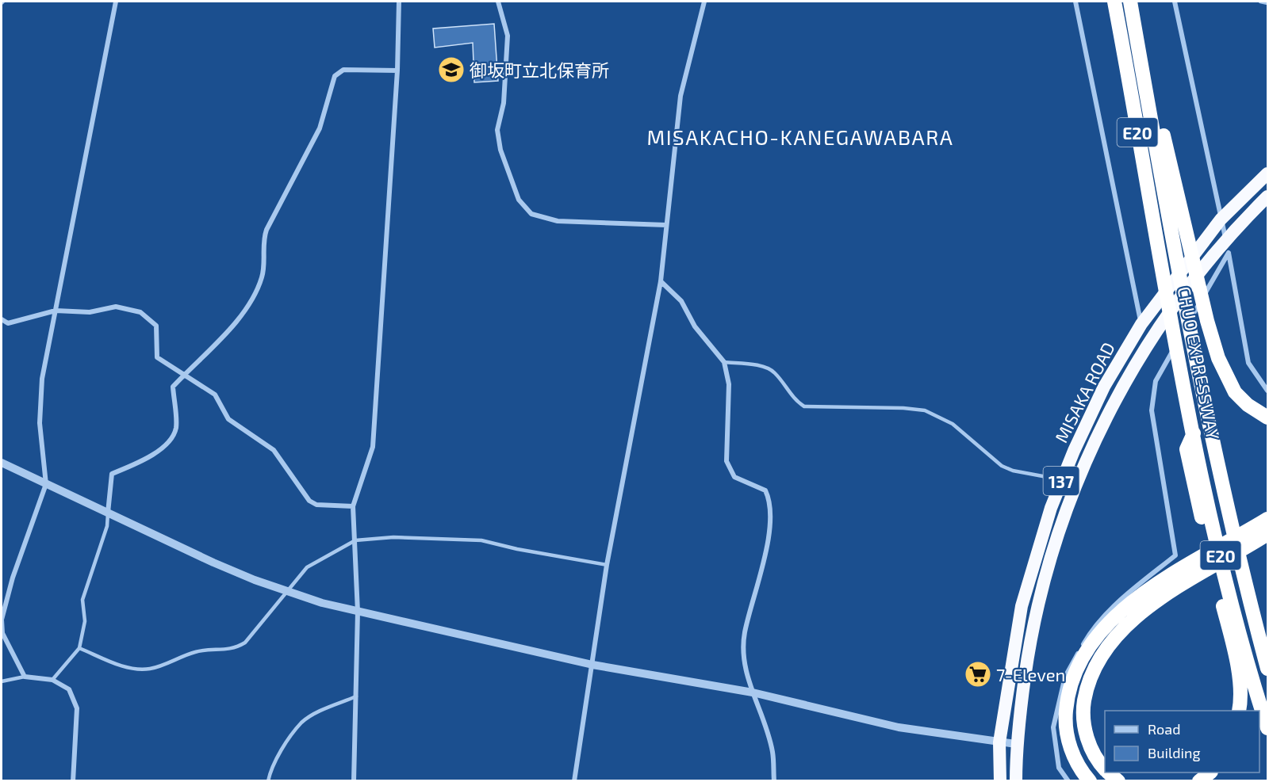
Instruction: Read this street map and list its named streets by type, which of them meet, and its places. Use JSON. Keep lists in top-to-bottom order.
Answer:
{
  "streets": {
    "highway": [
      "E20",
      "CHUO EXPRESSWAY",
      "MISAKA ROAD",
      "137"
    ]
  },
  "crossings": [
    ["E20", "CHUO EXPRESSWAY"]
  ],
  "districts": ["MISAKACHO-KANEGAWABARA"],
  "places": {
    "school or university": ["御坂町立北保育所"],
    "supermarket": ["7-Eleven"]
  },
  "legend": ["Road", "Building"]
}
